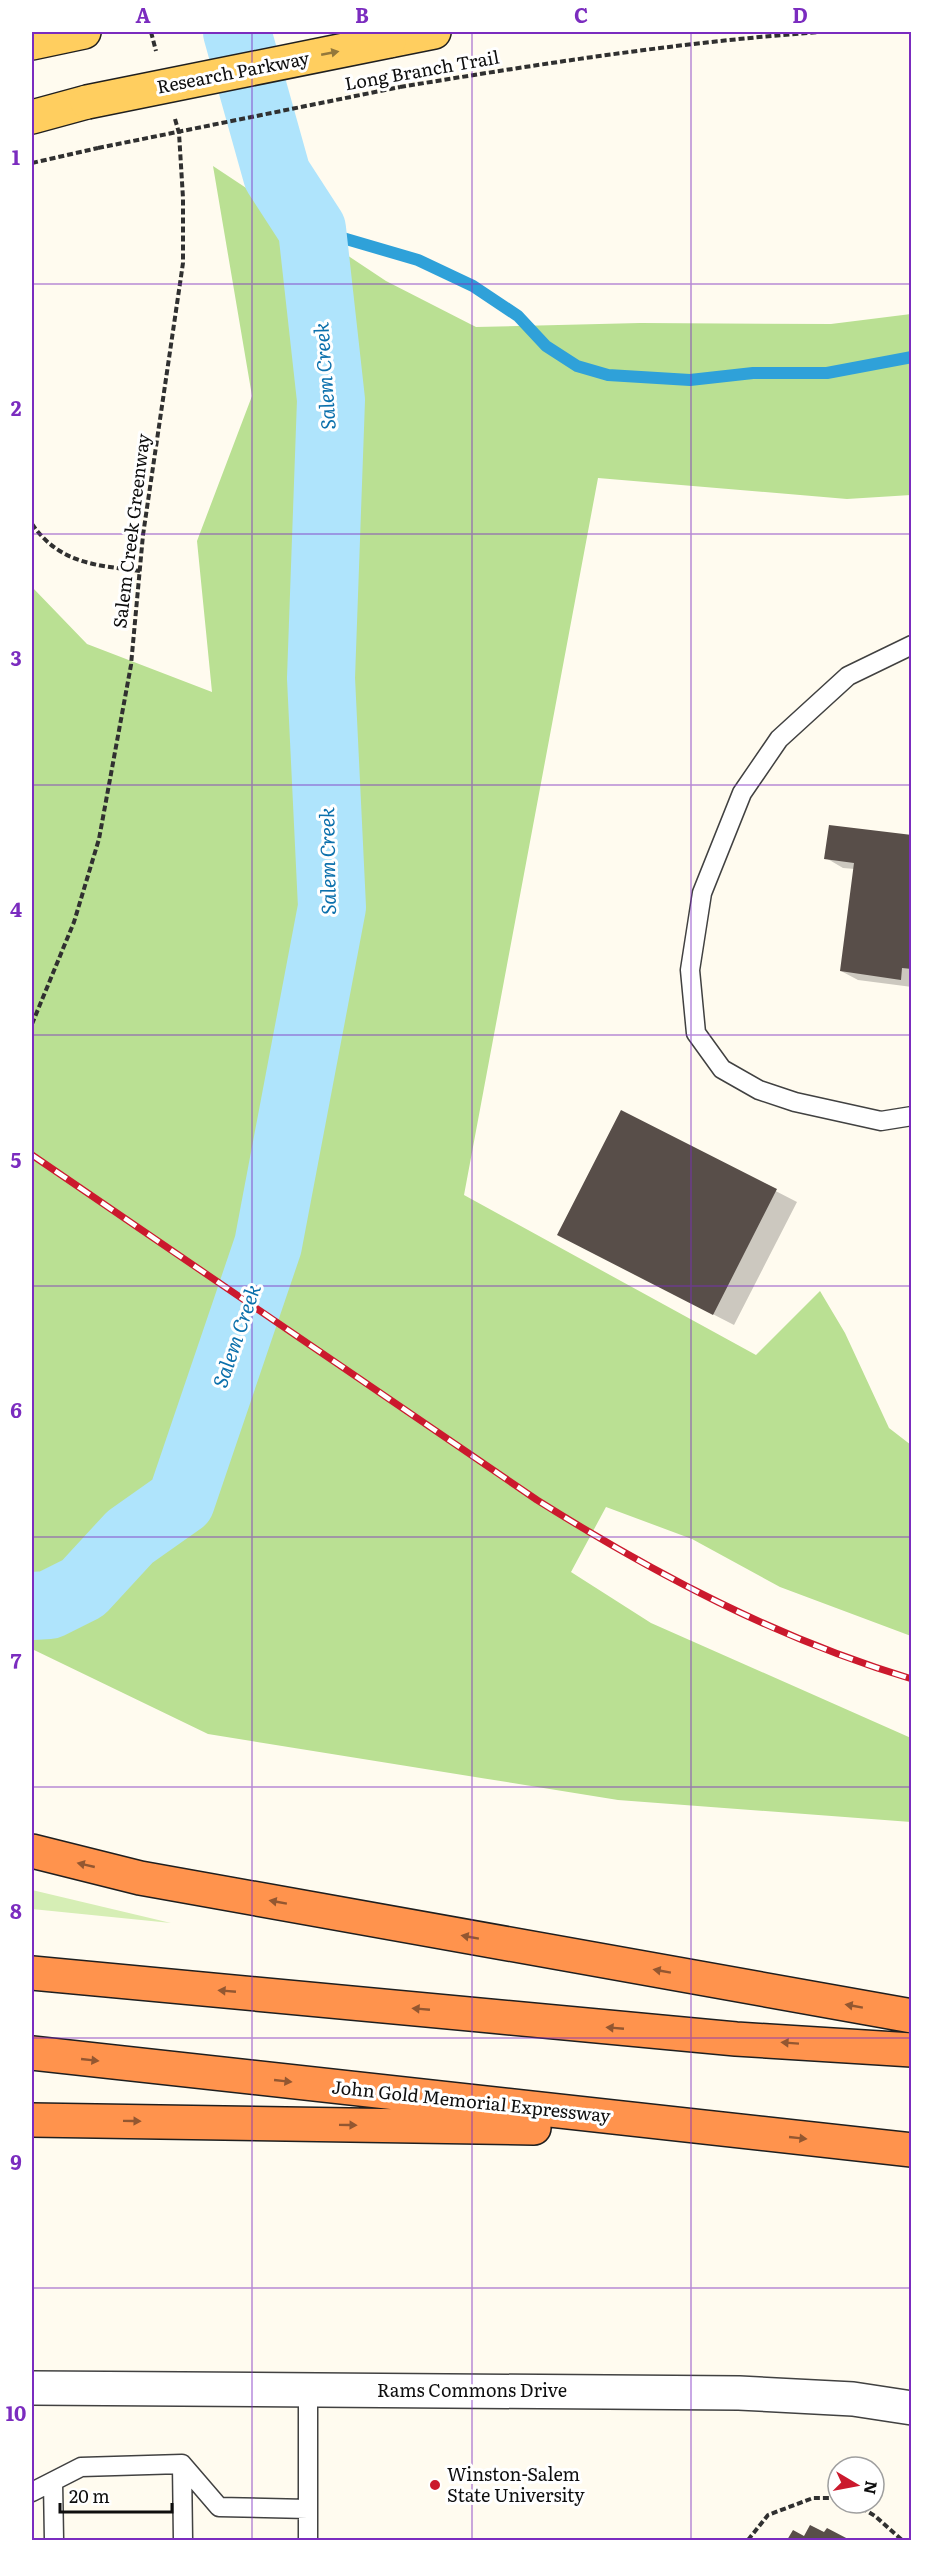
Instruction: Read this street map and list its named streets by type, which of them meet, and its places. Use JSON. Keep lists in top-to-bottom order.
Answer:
{
  "streets": {
    "highway": ["John Gold Memorial Expressway"],
    "main road": ["Research Parkway"],
    "street": ["Rams Commons Drive"],
    "path": ["Long Branch Trail", "Salem Creek Greenway"]
  },
  "one_way": ["Research Parkway"],
  "water": ["Salem Creek"],
  "places": ["Winston-Salem State University"],
  "scale_bar": "20 m",
  "north": "right",
  "grid": {
    "columns": [
      "A",
      "B",
      "C",
      "D"
    ],
    "rows": [
      "1",
      "2",
      "3",
      "4",
      "5",
      "6",
      "7",
      "8",
      "9",
      "10"
    ]
  }
}
